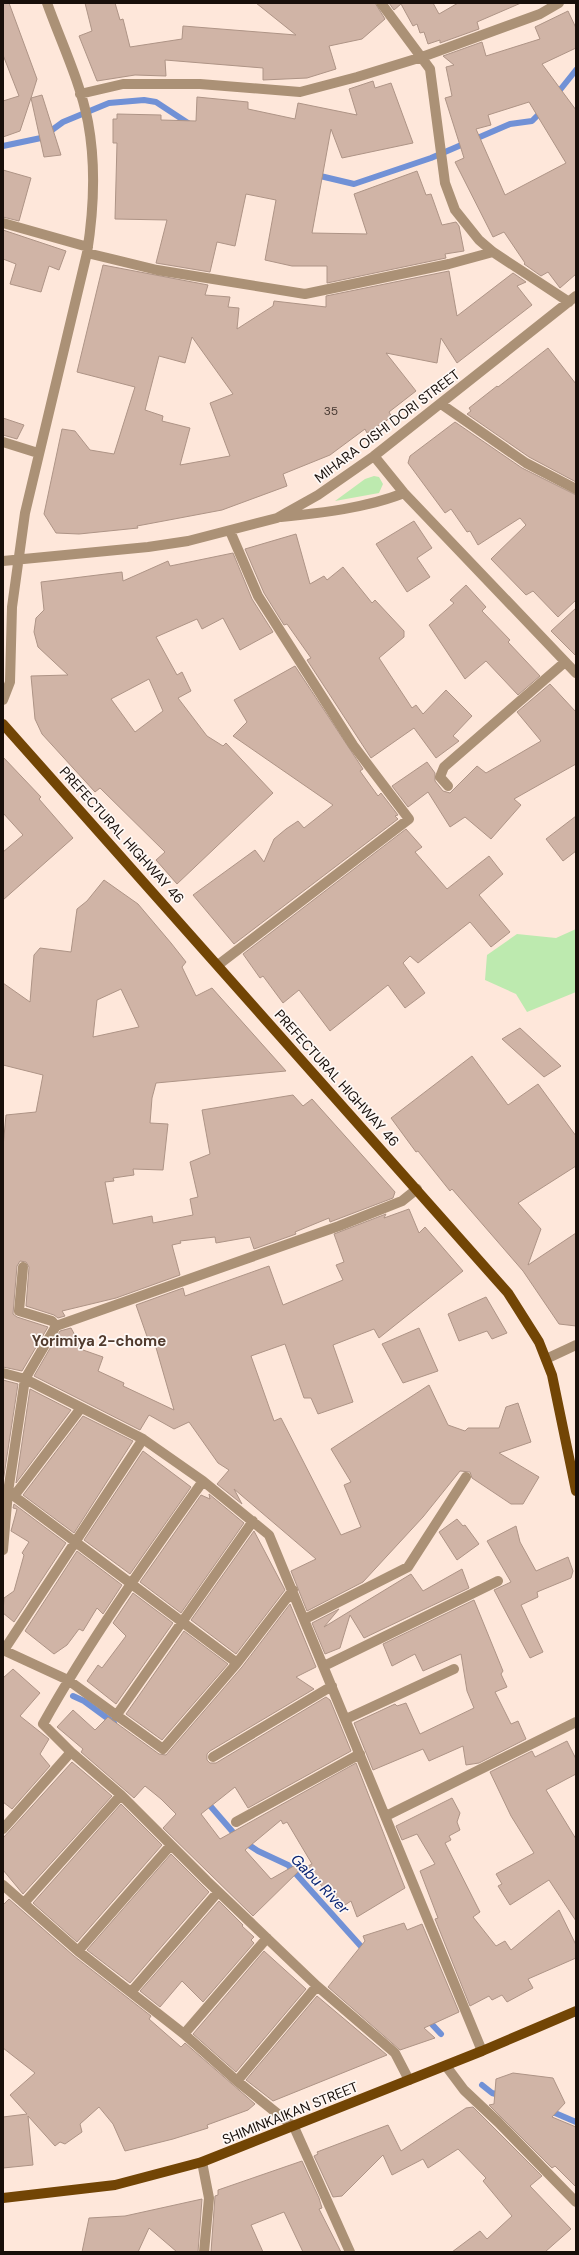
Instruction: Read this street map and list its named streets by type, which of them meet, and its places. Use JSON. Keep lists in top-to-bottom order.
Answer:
{
  "streets": {
    "main road": ["PREFECTURAL HIGHWAY 46", "SHIMINKAIKAN STREET"],
    "street": ["MIHARA OISHI DORI STREET"]
  },
  "districts": ["Yorimiya 2-chome"],
  "water": ["Gabu River"],
  "house_numbers": ["35"]
}
